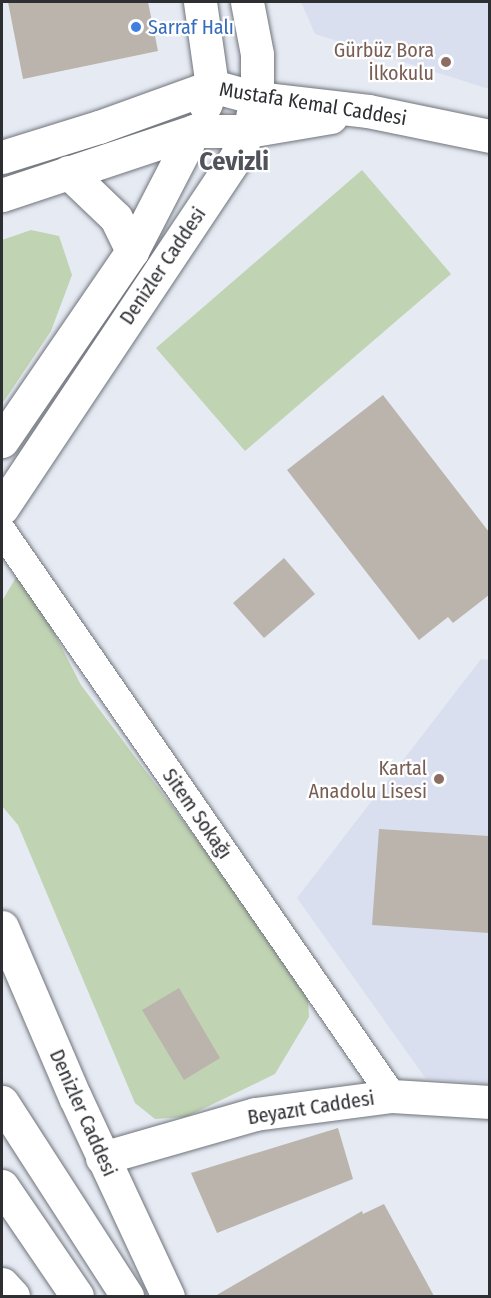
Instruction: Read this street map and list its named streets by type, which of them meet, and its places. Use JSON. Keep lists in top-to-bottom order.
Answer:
{
  "streets": {
    "main road": ["Mustafa Kemal Caddesi", "Denizler Caddesi", "Beyazıt Caddesi"],
    "street": ["Sitem Sokağı"]
  },
  "crossings": [
    ["Mustafa Kemal Caddesi", "Denizler Caddesi"],
    ["Denizler Caddesi", "Beyazıt Caddesi"],
    ["Sitem Sokağı", "Beyazıt Caddesi"]
  ],
  "districts": ["Cevizli"],
  "places": ["Sarraf Halı", "Gürbüz Bora İlkokulu", "Kartal Anadolu Lisesi"]
}
